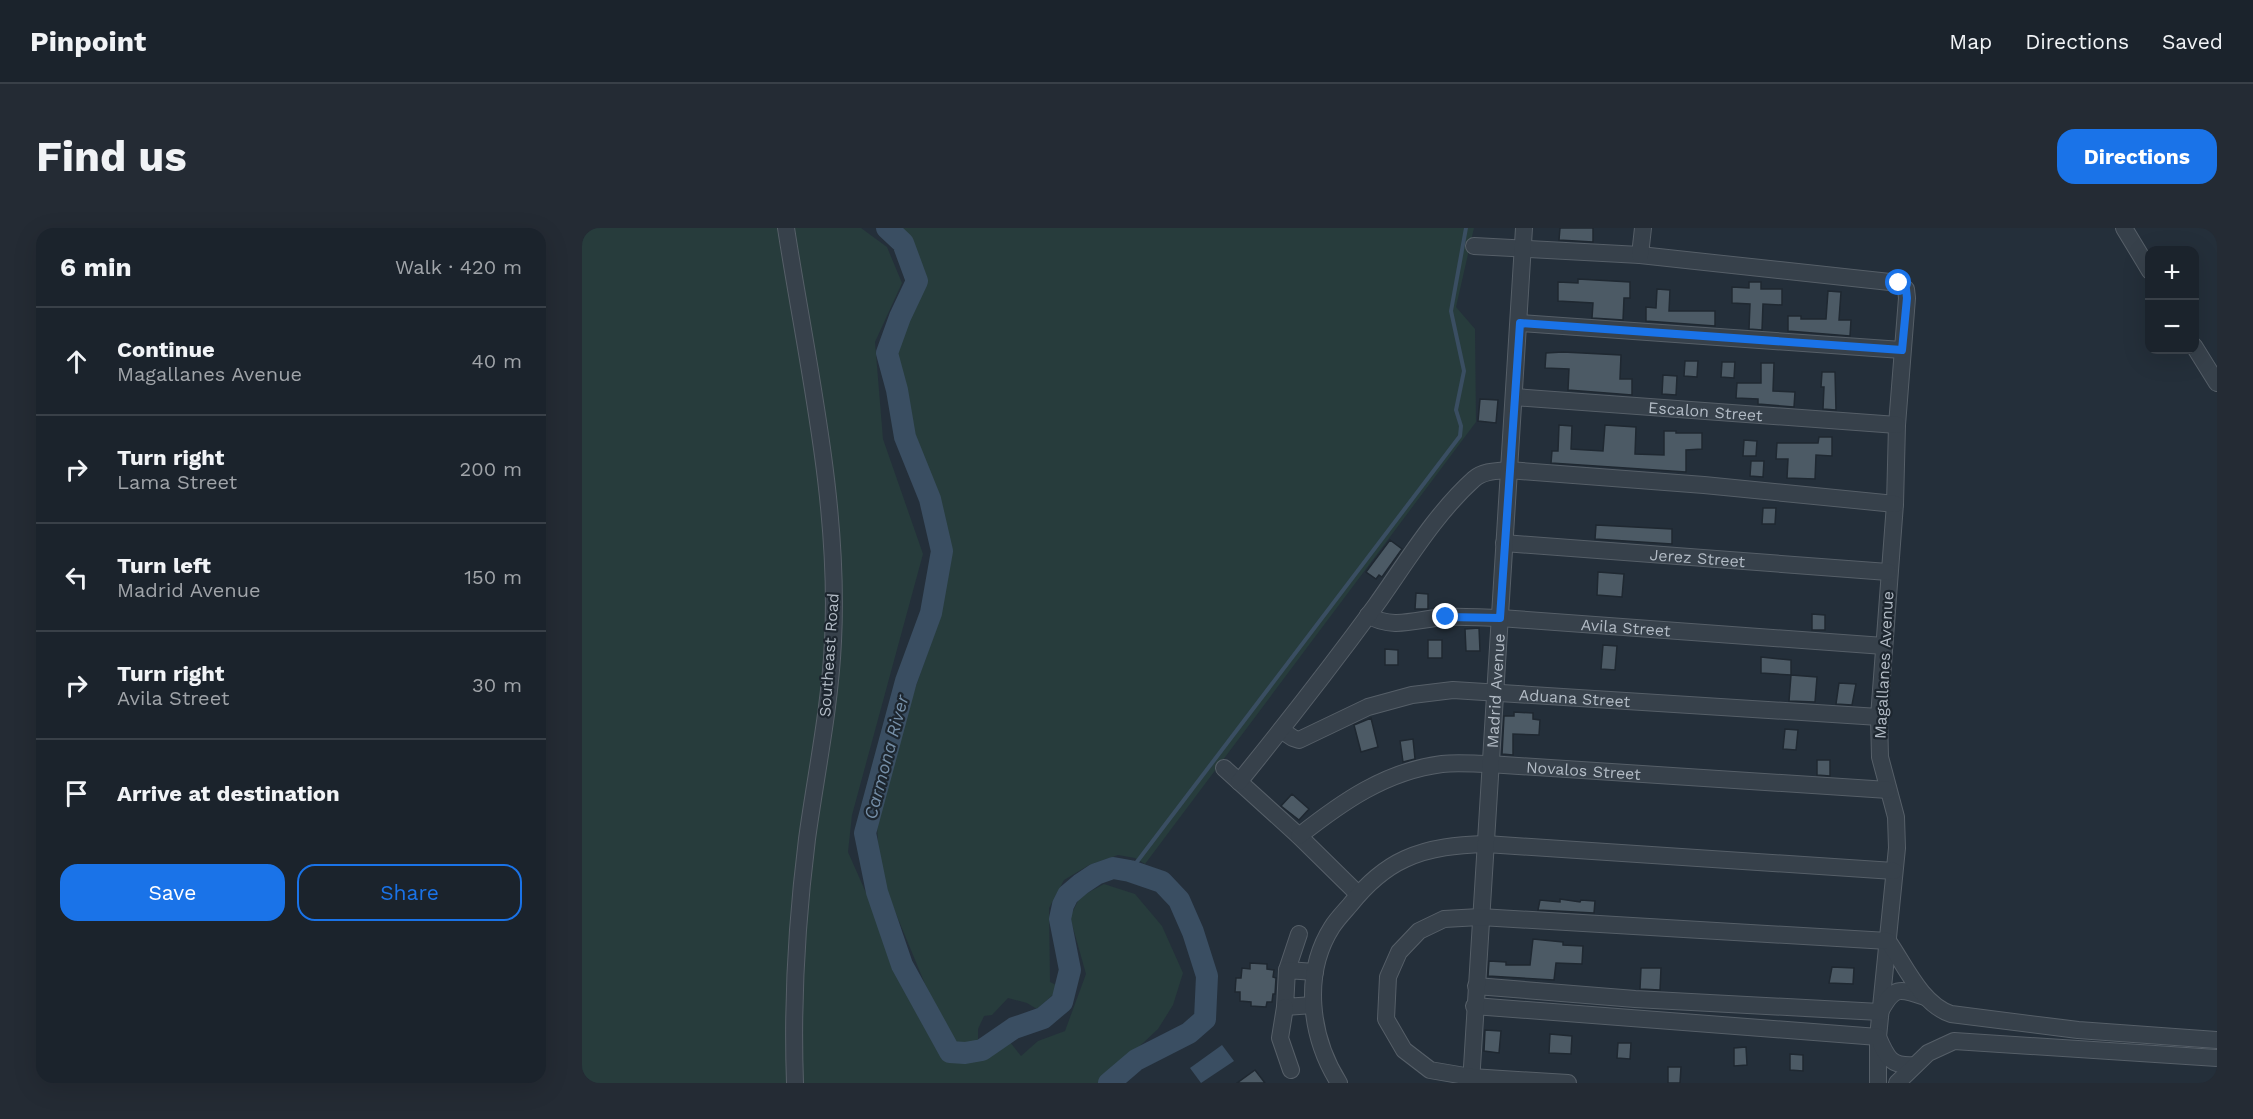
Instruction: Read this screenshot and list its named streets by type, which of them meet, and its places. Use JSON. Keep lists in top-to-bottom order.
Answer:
{
  "streets": {
    "street": [
      "Escalon Street",
      "Jerez Street",
      "Avila Street",
      "Southeast Road",
      "Magallanes Avenue",
      "Madrid Avenue",
      "Aduana Street",
      "Novalos Street"
    ]
  },
  "crossings": [
    ["Escalon Street", "Magallanes Avenue"],
    ["Escalon Street", "Madrid Avenue"],
    ["Jerez Street", "Magallanes Avenue"],
    ["Jerez Street", "Madrid Avenue"],
    ["Avila Street", "Magallanes Avenue"],
    ["Avila Street", "Madrid Avenue"],
    ["Magallanes Avenue", "Aduana Street"],
    ["Magallanes Avenue", "Novalos Street"],
    ["Madrid Avenue", "Aduana Street"],
    ["Madrid Avenue", "Novalos Street"]
  ],
  "water": ["Carmona River"],
  "page": {
    "header": "Pinpoint",
    "nav": ["Map", "Directions", "Saved"],
    "buttons": [
      "Directions",
      ["Save", "Share"]
    ],
    "title": "Find us",
    "heading": ["6 min", "Walk · 420 m"],
    "map_buttons": ["+", "−"],
    "list": [
      ["Continue", "Magallanes Avenue", "40 m"],
      ["Turn right", "Lama Street", "200 m"],
      ["Turn left", "Madrid Avenue", "150 m"],
      ["Turn right", "Avila Street", "30 m"],
      "Arrive at destination"
    ]
  }
}
